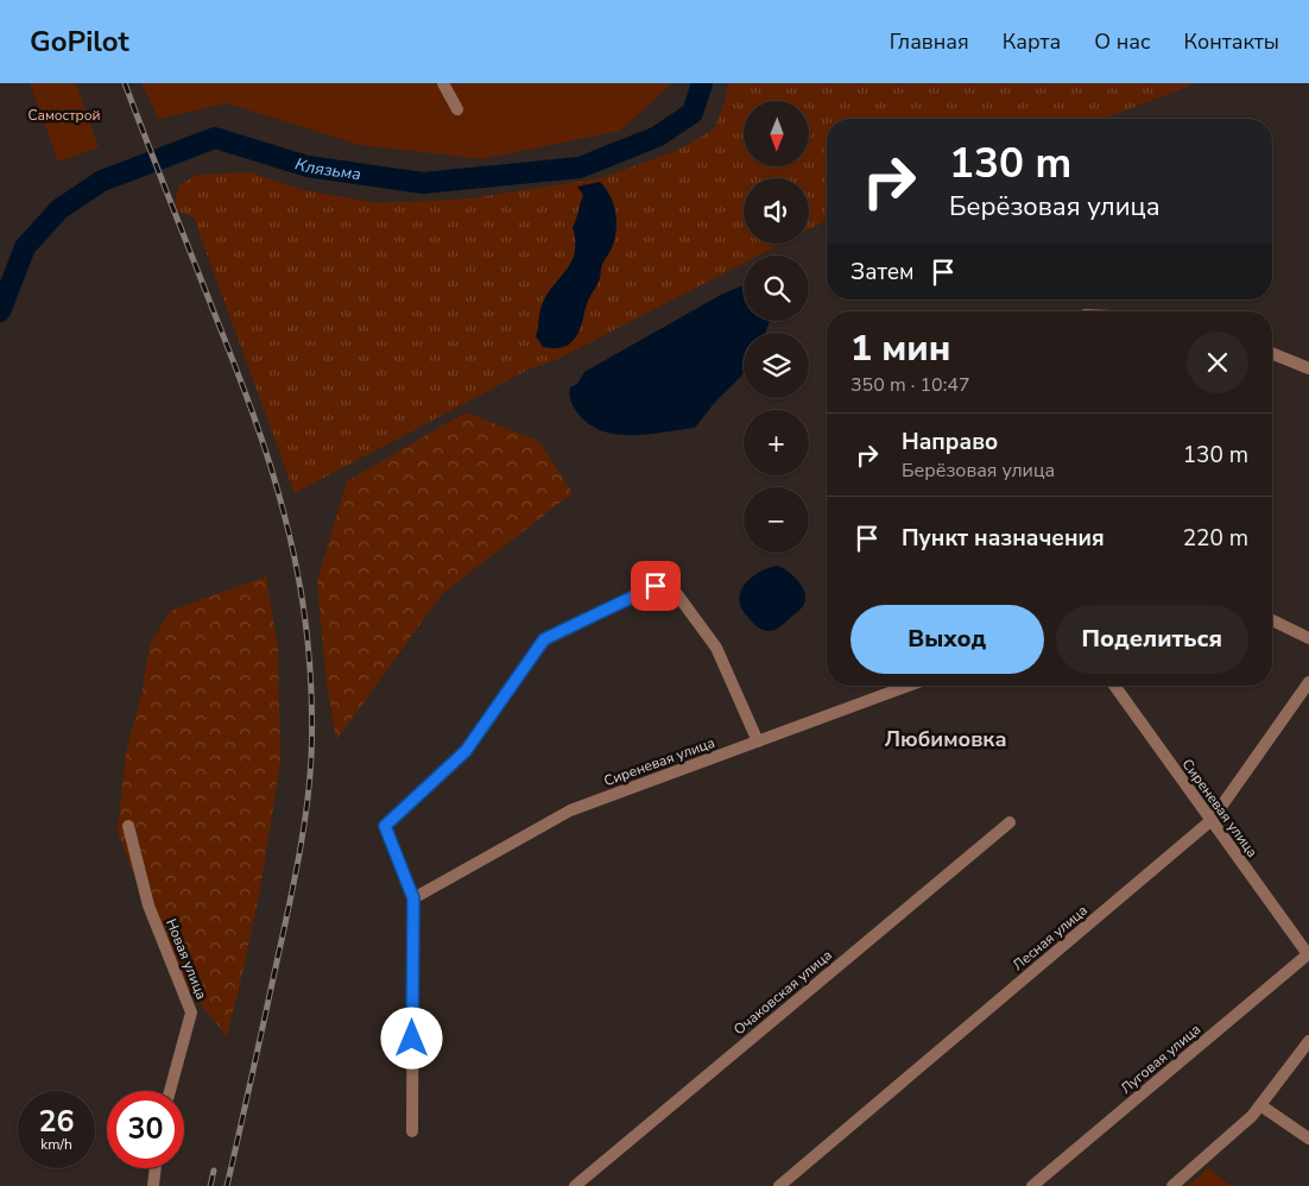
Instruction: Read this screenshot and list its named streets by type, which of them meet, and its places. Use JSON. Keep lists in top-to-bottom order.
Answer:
{
  "streets": {
    "street": [
      "Сиреневая улица",
      "Лесная улица",
      "Новая улица",
      "Очаковская улица",
      "Луговая улица"
    ]
  },
  "crossings": [
    ["Сиреневая улица", "Лесная улица"],
    ["Сиреневая улица", "Луговая улица"]
  ],
  "districts": ["Любимовка"],
  "water": ["Клязьма"],
  "parks": ["Самострой"],
  "north": "bottom",
  "page": {
    "header": "GoPilot",
    "nav": [
      "Главная",
      "Карта",
      "О нас",
      "Контакты"
    ],
    "map_buttons": ["+", "−"],
    "turn": ["130 m", "Берёзовая улица"],
    "then": "Затем",
    "heading": ["1 мин", "350 m · 10:47"],
    "list": [
      {
        "name": "Направо",
        "note": "Берёзовая улица",
        "value": "130 m"
      },
      {
        "name": "Пункт назначения",
        "value": "220 m"
      }
    ],
    "buttons": ["Выход", "Поделиться"],
    "speed": "26 km/h",
    "limit": "30"
  }
}
